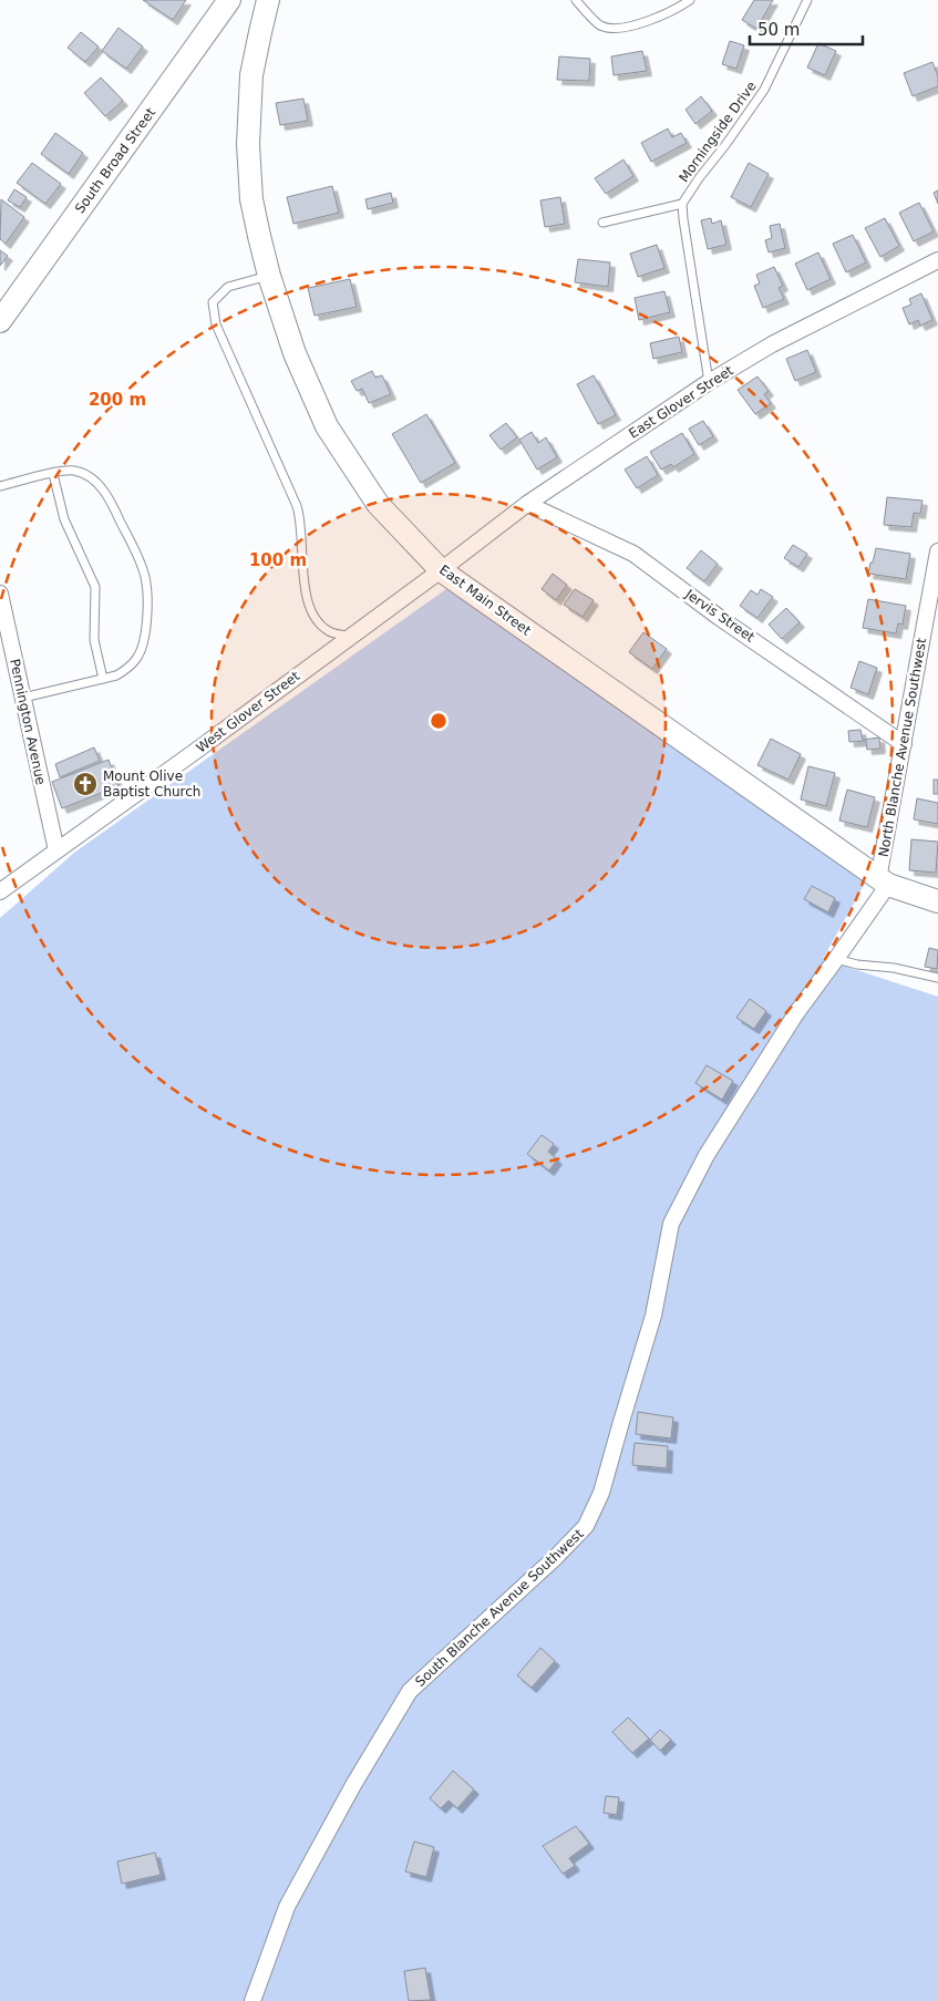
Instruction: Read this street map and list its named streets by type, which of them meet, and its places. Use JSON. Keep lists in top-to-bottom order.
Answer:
{
  "streets": {
    "main road": ["South Broad Street", "East Main Street"],
    "street": [
      "East Glover Street",
      "Jervis Street",
      "West Glover Street",
      "Pennington Avenue",
      "North Blanche Avenue Southwest",
      "South Blanche Avenue Southwest"
    ],
    "lane": ["Morningside Drive"]
  },
  "crossings": [
    ["Morningside Drive", "East Glover Street"],
    ["East Glover Street", "East Main Street"],
    ["East Glover Street", "Jervis Street"],
    ["East Glover Street", "West Glover Street"],
    ["East Main Street", "West Glover Street"],
    ["East Main Street", "North Blanche Avenue Southwest"],
    ["East Main Street", "South Blanche Avenue Southwest"],
    ["Jervis Street", "North Blanche Avenue Southwest"],
    ["West Glover Street", "Pennington Avenue"],
    ["North Blanche Avenue Southwest", "South Blanche Avenue Southwest"]
  ],
  "places": {
    "church": ["Mount Olive Baptist Church"]
  },
  "scale_bar": "50 m",
  "rings": ["200 m", "100 m"]
}
